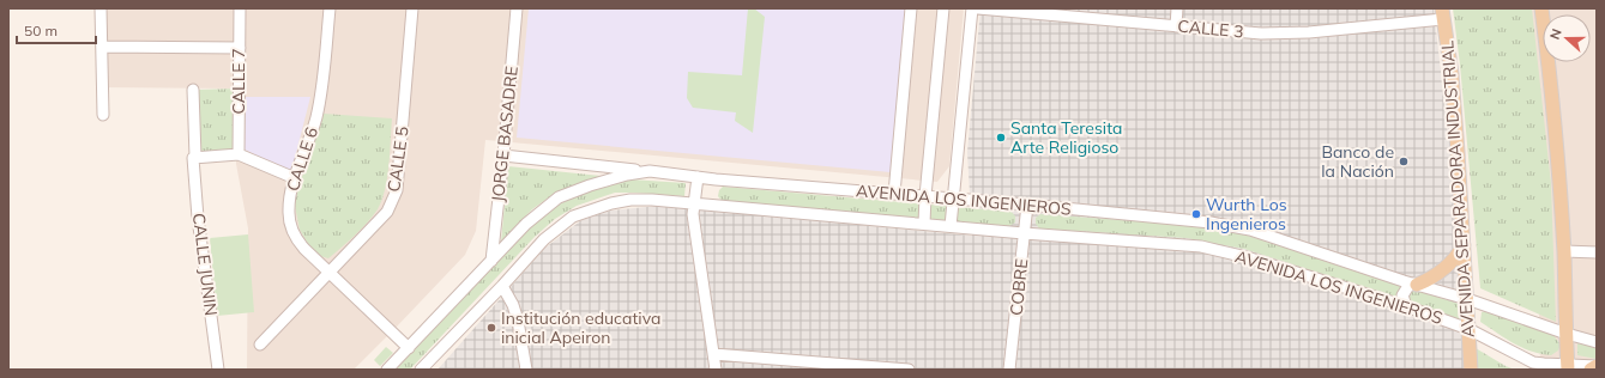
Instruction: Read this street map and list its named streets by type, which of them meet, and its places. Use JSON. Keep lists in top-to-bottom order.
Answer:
{
  "streets": {
    "main road": ["AVENIDA SEPARADORA INDUSTRIAL"],
    "street": [
      "CALLE 3",
      "CALLE 7",
      "JORGE BASADRE",
      "CALLE 6",
      "CALLE 5",
      "AVENIDA LOS INGENIEROS",
      "CALLE JUNIN",
      "COBRE"
    ]
  },
  "crossings": [
    ["CALLE 3", "AVENIDA SEPARADORA INDUSTRIAL"],
    ["JORGE BASADRE", "AVENIDA LOS INGENIEROS"],
    ["CALLE 6", "CALLE 5"],
    ["CALLE 6", "AVENIDA LOS INGENIEROS"],
    ["AVENIDA SEPARADORA INDUSTRIAL", "AVENIDA LOS INGENIEROS"],
    ["AVENIDA LOS INGENIEROS", "COBRE"]
  ],
  "places": [
    "Santa Teresita Arte Religioso",
    "Banco de la Nación",
    "Wurth Los Ingenieros",
    "Institución educativa inicial Apeiron"
  ],
  "scale_bar": "50 m",
  "north": "left"
}
